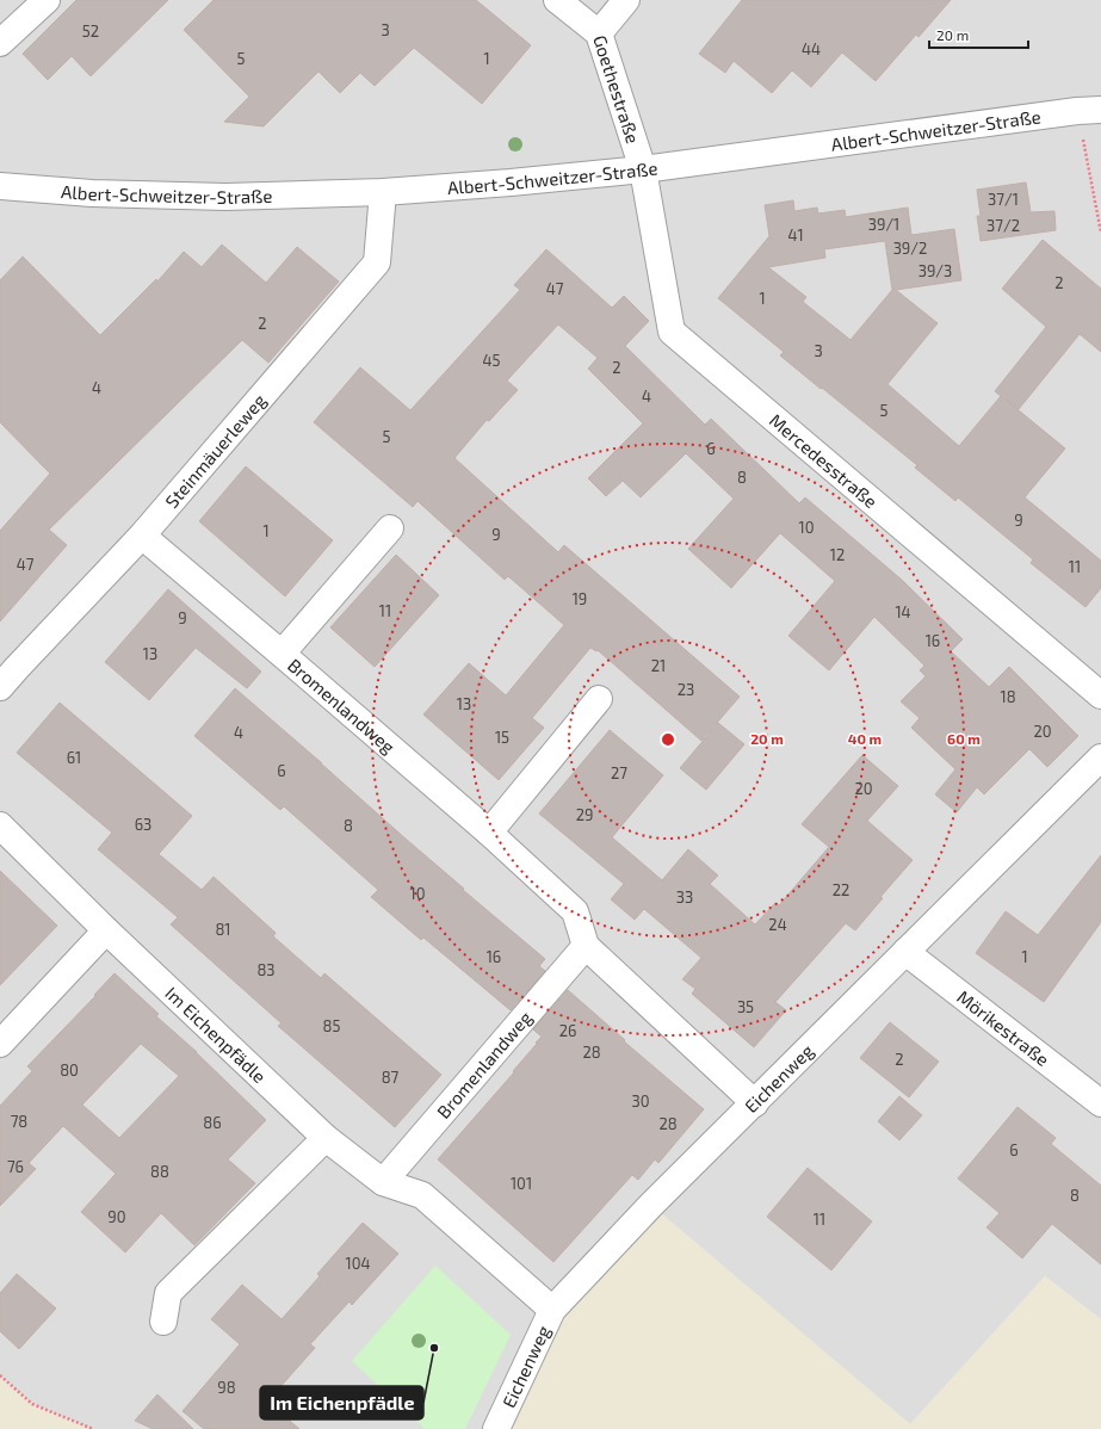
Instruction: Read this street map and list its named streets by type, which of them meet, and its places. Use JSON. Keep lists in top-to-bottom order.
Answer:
{
  "streets": {
    "street": [
      "Goethestraße",
      "Albert-Schweitzer-Straße",
      "Steinmäuerleweg",
      "Mercedesstraße",
      "Bromenlandweg",
      "Mörikestraße",
      "Im Eichenpfädle",
      "Eichenweg"
    ]
  },
  "crossings": [
    ["Goethestraße", "Albert-Schweitzer-Straße"],
    ["Goethestraße", "Mercedesstraße"],
    ["Albert-Schweitzer-Straße", "Steinmäuerleweg"],
    ["Albert-Schweitzer-Straße", "Mercedesstraße"],
    ["Steinmäuerleweg", "Bromenlandweg"],
    ["Bromenlandweg", "Im Eichenpfädle"],
    ["Bromenlandweg", "Eichenweg"],
    ["Mörikestraße", "Eichenweg"],
    ["Im Eichenpfädle", "Eichenweg"]
  ],
  "places": ["Im Eichenpfädle"],
  "house_numbers": [
    "3",
    "52",
    "44",
    "5",
    "1",
    "37/1",
    "39/1",
    "37/2",
    "41",
    "39/2",
    "39/3",
    "2",
    "47",
    "1",
    "2",
    "3",
    "45",
    "2",
    "4",
    "4",
    "5",
    "5",
    "6",
    "8",
    "9",
    "10",
    "1",
    "9",
    "12",
    "47",
    "11",
    "19",
    "11",
    "14",
    "9",
    "16",
    "13",
    "21",
    "23",
    "18",
    "13",
    "20",
    "4",
    "15",
    "61",
    "6",
    "27",
    "20",
    "29",
    "63",
    "8",
    "22",
    "10",
    "33",
    "24",
    "81",
    "16",
    "1",
    "83",
    "35",
    "85",
    "26",
    "28",
    "2",
    "80",
    "87",
    "30",
    "78",
    "86",
    "28",
    "6",
    "76",
    "88",
    "101",
    "8",
    "90",
    "11",
    "104",
    "98"
  ],
  "scale_bar": "20 m",
  "rings": ["20 m", "40 m", "60 m"]
}
